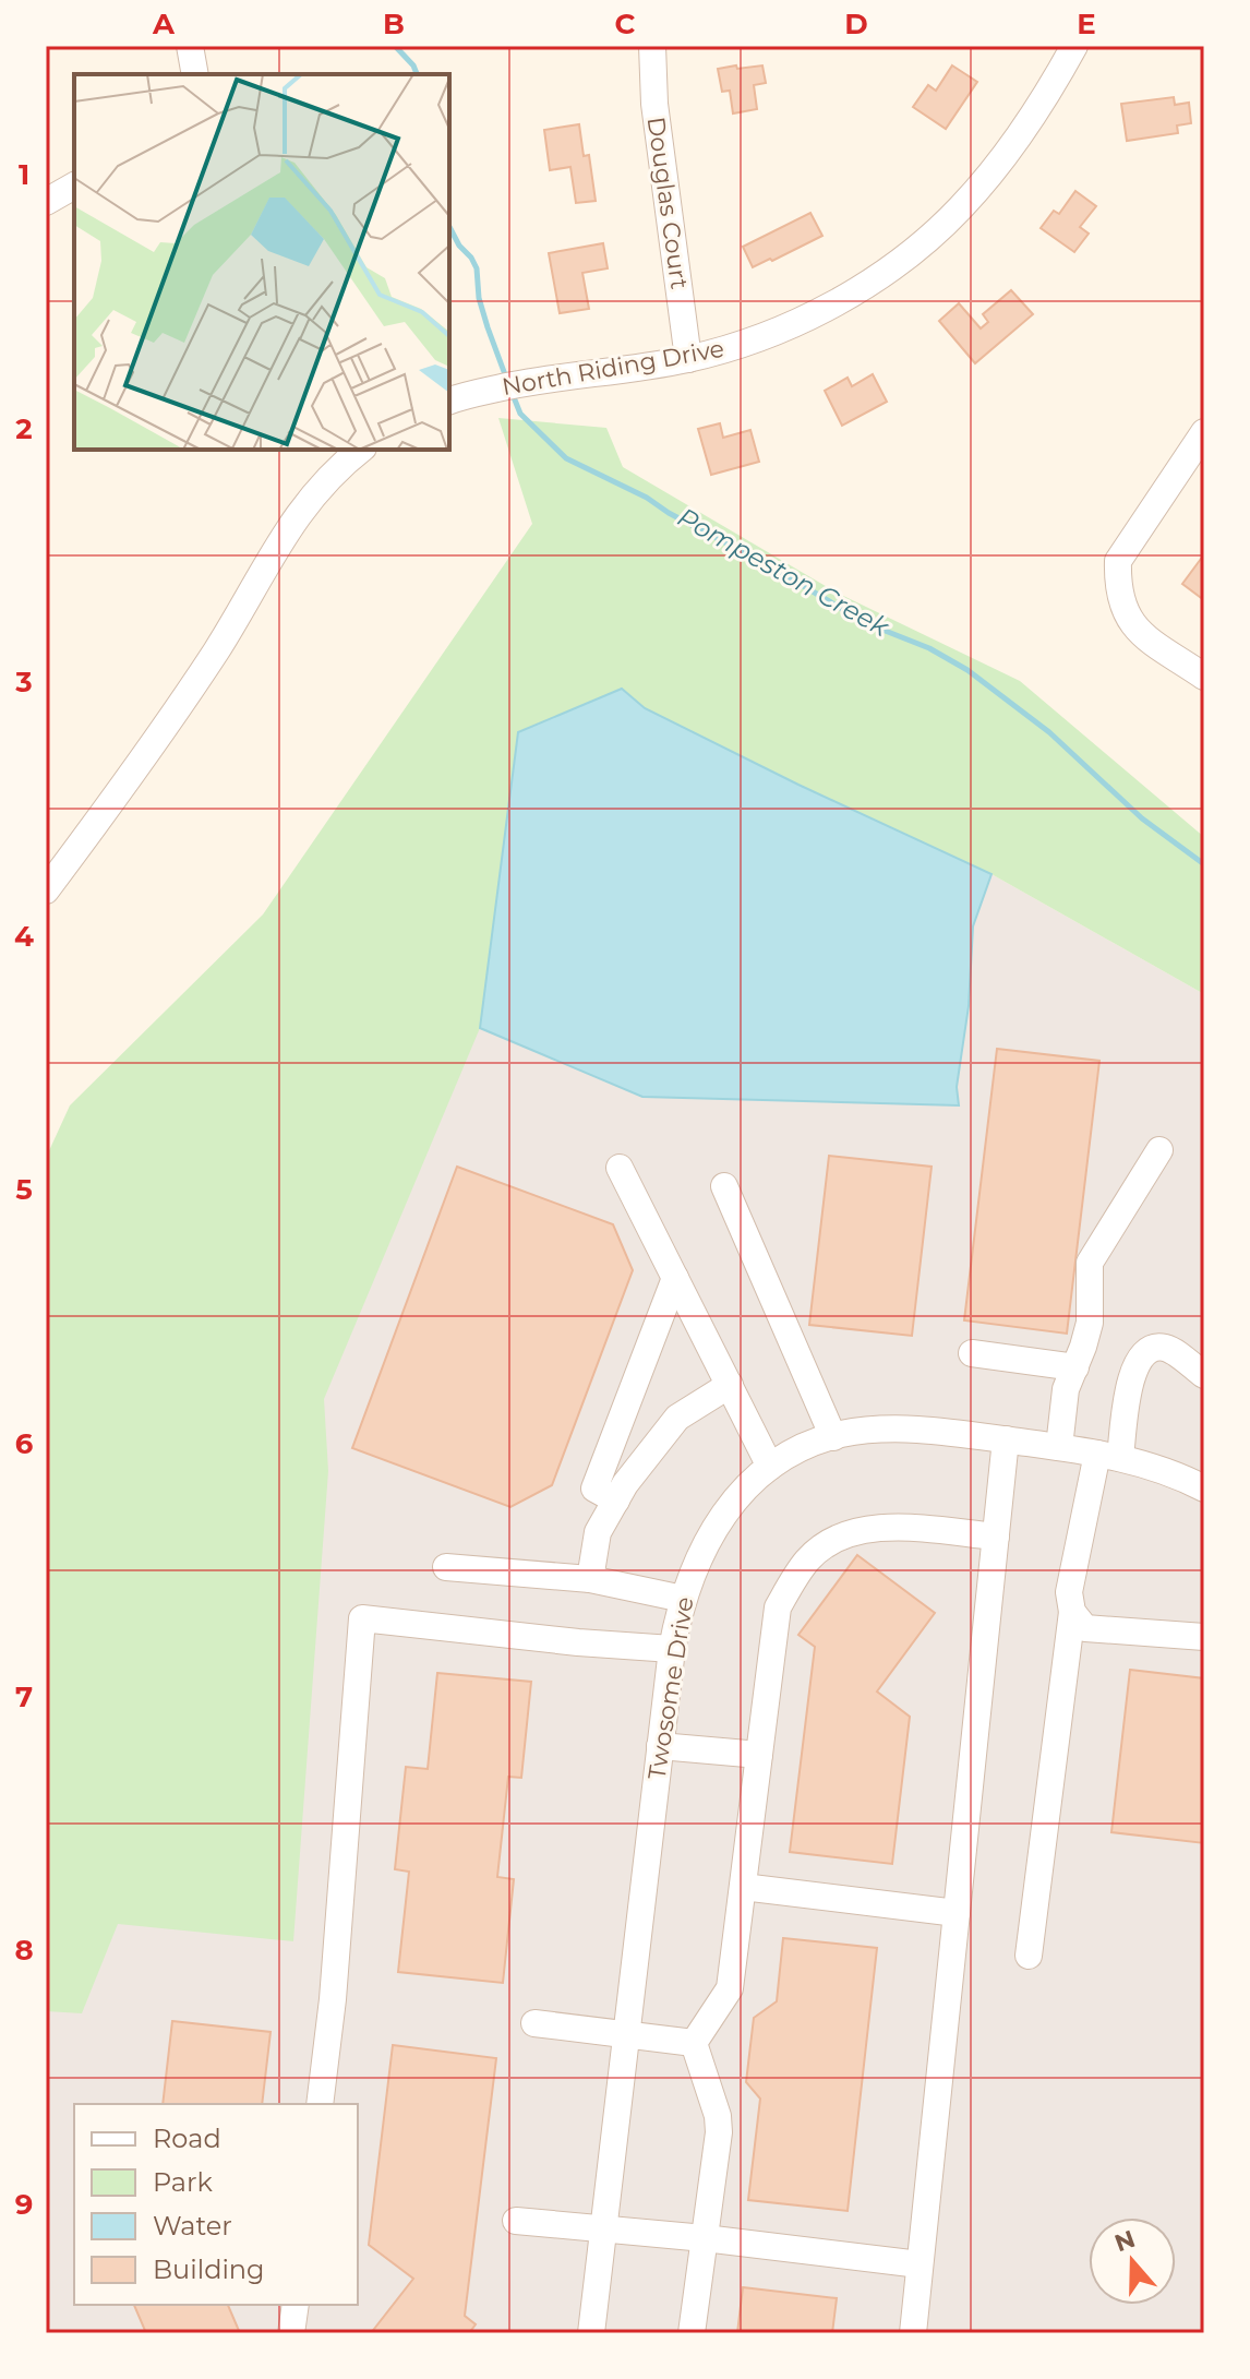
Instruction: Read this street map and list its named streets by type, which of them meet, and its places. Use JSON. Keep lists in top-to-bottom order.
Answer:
{
  "streets": {
    "street": ["Douglas Court", "North Riding Drive", "Twosome Drive"]
  },
  "crossings": [
    ["Douglas Court", "North Riding Drive"]
  ],
  "water": ["Pompeston Creek"],
  "legend": [
    "Road",
    "Park",
    "Water",
    "Building"
  ],
  "north": "top",
  "grid": {
    "columns": [
      "A",
      "B",
      "C",
      "D",
      "E"
    ],
    "rows": [
      "1",
      "2",
      "3",
      "4",
      "5",
      "6",
      "7",
      "8",
      "9"
    ]
  }
}
